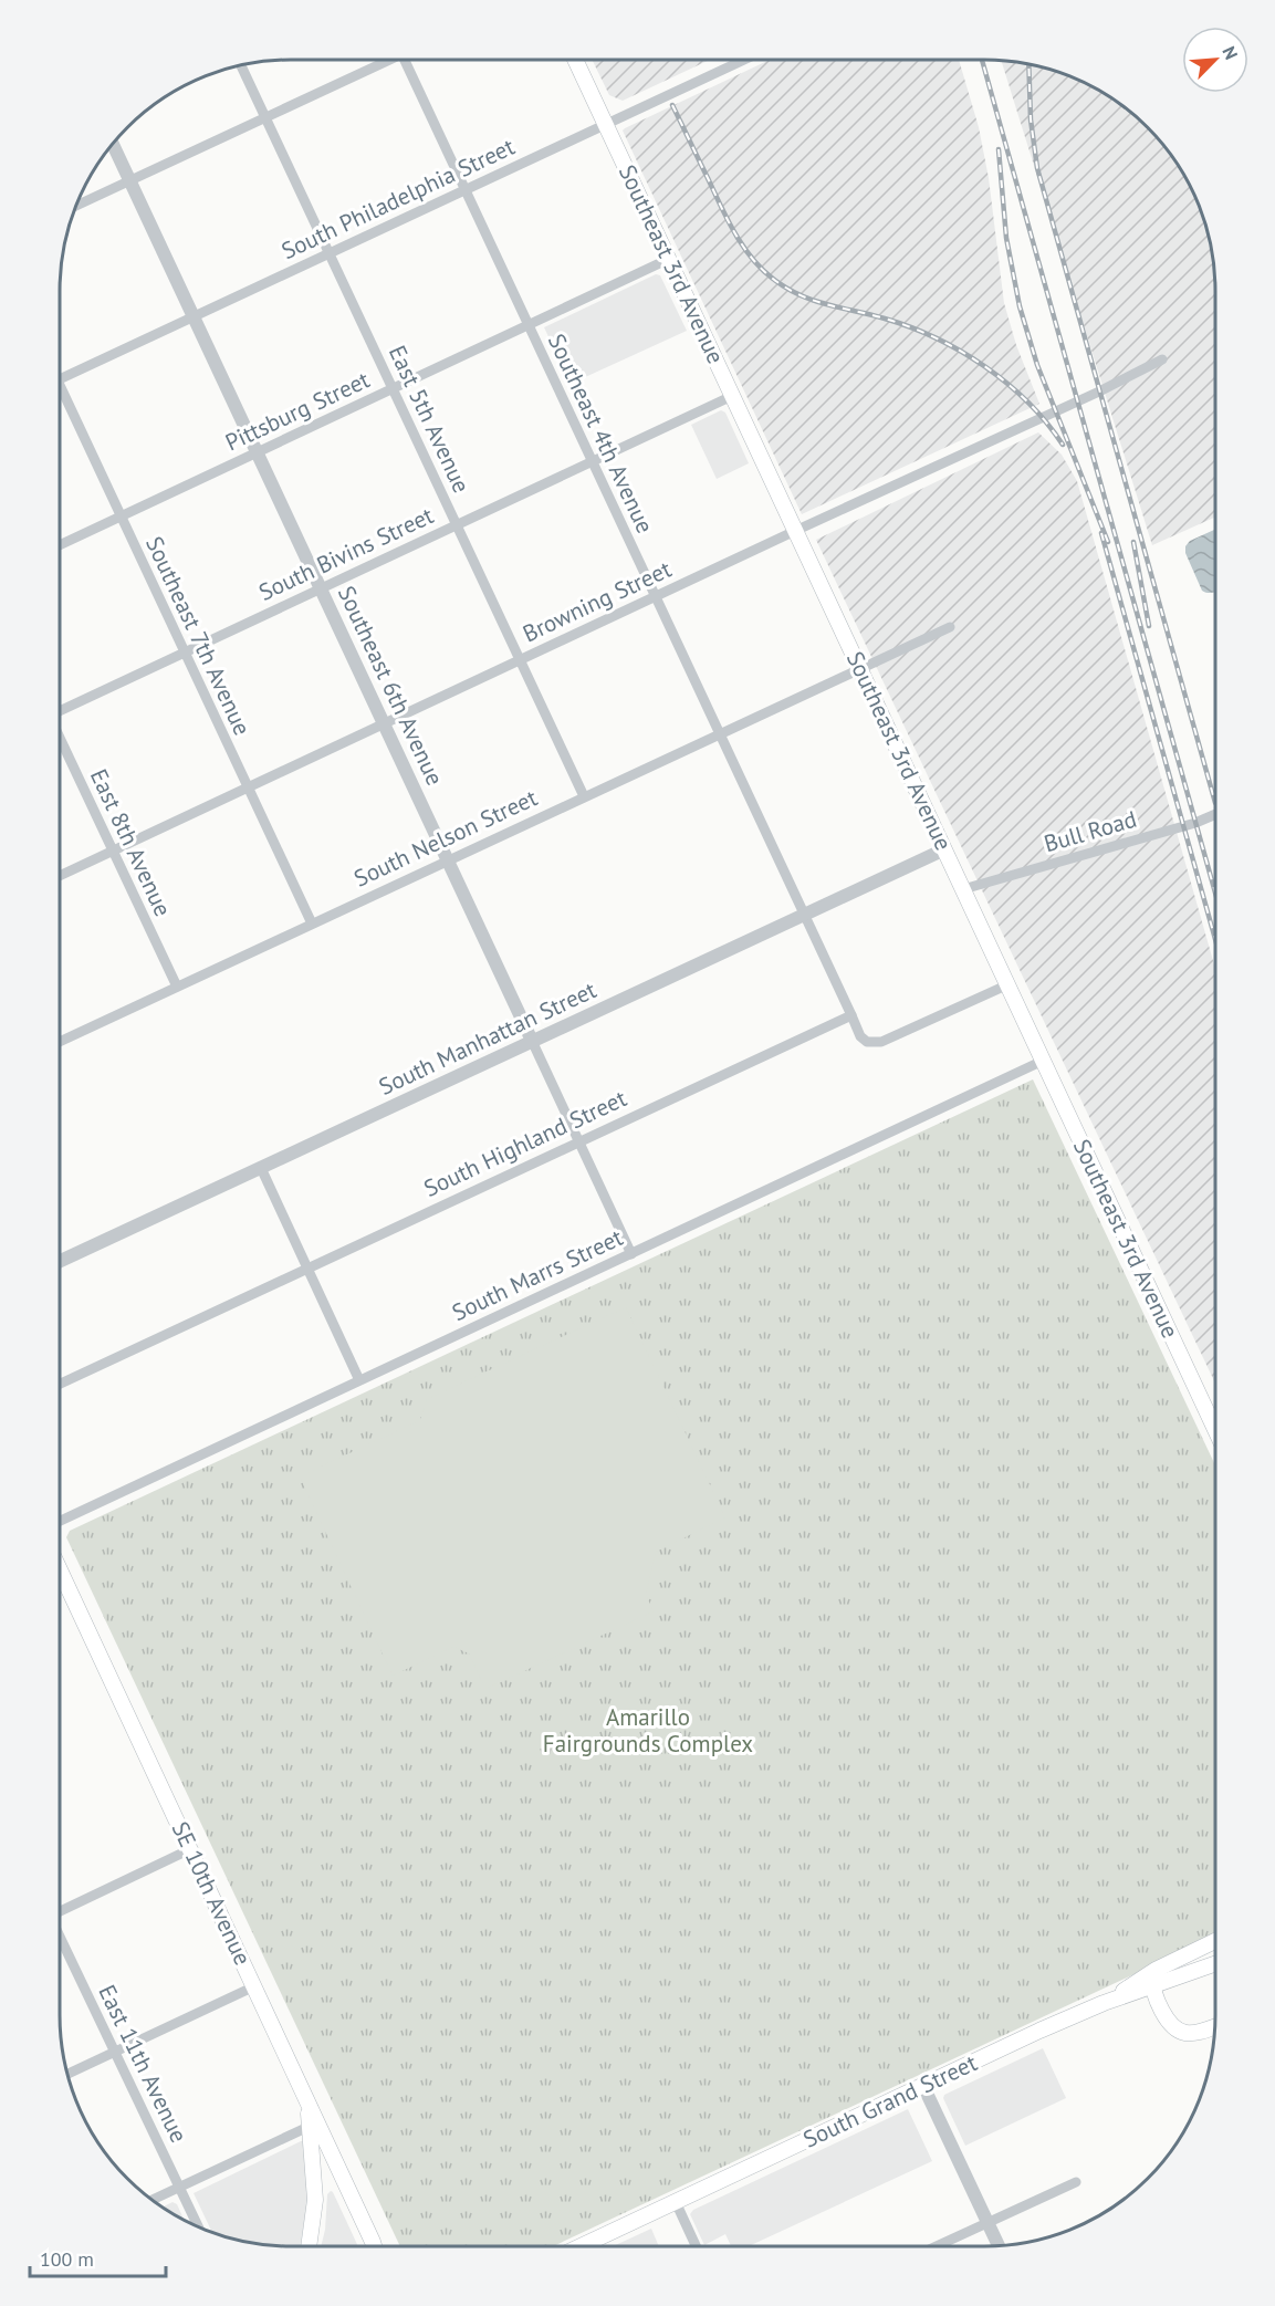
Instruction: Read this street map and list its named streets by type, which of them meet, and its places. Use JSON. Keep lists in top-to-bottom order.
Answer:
{
  "streets": {
    "main road": ["Southeast 3rd Avenue", "SE 10th Avenue", "South Grand Street"],
    "street": [
      "South Philadelphia Street",
      "Pittsburg Street",
      "East 5th Avenue",
      "Southeast 4th Avenue",
      "South Bivins Street",
      "Browning Street",
      "Southeast 7th Avenue",
      "Southeast 6th Avenue",
      "Bull Road",
      "South Nelson Street",
      "East 8th Avenue",
      "South Manhattan Street",
      "South Highland Street",
      "South Marrs Street",
      "East 11th Avenue"
    ]
  },
  "crossings": [
    ["South Philadelphia Street", "Southeast 3rd Avenue"],
    ["South Philadelphia Street", "East 5th Avenue"],
    ["South Philadelphia Street", "Southeast 4th Avenue"],
    ["South Philadelphia Street", "Southeast 6th Avenue"],
    ["Southeast 3rd Avenue", "Pittsburg Street"],
    ["Southeast 3rd Avenue", "South Bivins Street"],
    ["Southeast 3rd Avenue", "Browning Street"],
    ["Southeast 3rd Avenue", "Bull Road"],
    ["Southeast 3rd Avenue", "South Nelson Street"],
    ["Southeast 3rd Avenue", "South Manhattan Street"],
    ["Southeast 3rd Avenue", "South Marrs Street"],
    ["Pittsburg Street", "East 5th Avenue"],
    ["Pittsburg Street", "Southeast 4th Avenue"],
    ["Pittsburg Street", "Southeast 7th Avenue"],
    ["Pittsburg Street", "Southeast 6th Avenue"],
    ["East 5th Avenue", "South Bivins Street"],
    ["East 5th Avenue", "Browning Street"],
    ["East 5th Avenue", "South Nelson Street"],
    ["Southeast 4th Avenue", "South Bivins Street"],
    ["Southeast 4th Avenue", "Browning Street"],
    ["Southeast 4th Avenue", "South Nelson Street"],
    ["Southeast 4th Avenue", "South Manhattan Street"],
    ["Southeast 4th Avenue", "South Highland Street"],
    ["South Bivins Street", "Southeast 7th Avenue"],
    ["South Bivins Street", "Southeast 6th Avenue"],
    ["Browning Street", "Southeast 7th Avenue"],
    ["Browning Street", "Southeast 6th Avenue"],
    ["Browning Street", "East 8th Avenue"],
    ["Southeast 7th Avenue", "South Nelson Street"],
    ["Southeast 6th Avenue", "South Nelson Street"],
    ["Southeast 6th Avenue", "South Manhattan Street"],
    ["Southeast 6th Avenue", "South Highland Street"],
    ["Southeast 6th Avenue", "South Marrs Street"],
    ["South Nelson Street", "East 8th Avenue"]
  ],
  "parks": ["Amarillo Fairgrounds Complex"],
  "scale_bar": "100 m",
  "north": "top right"
}
